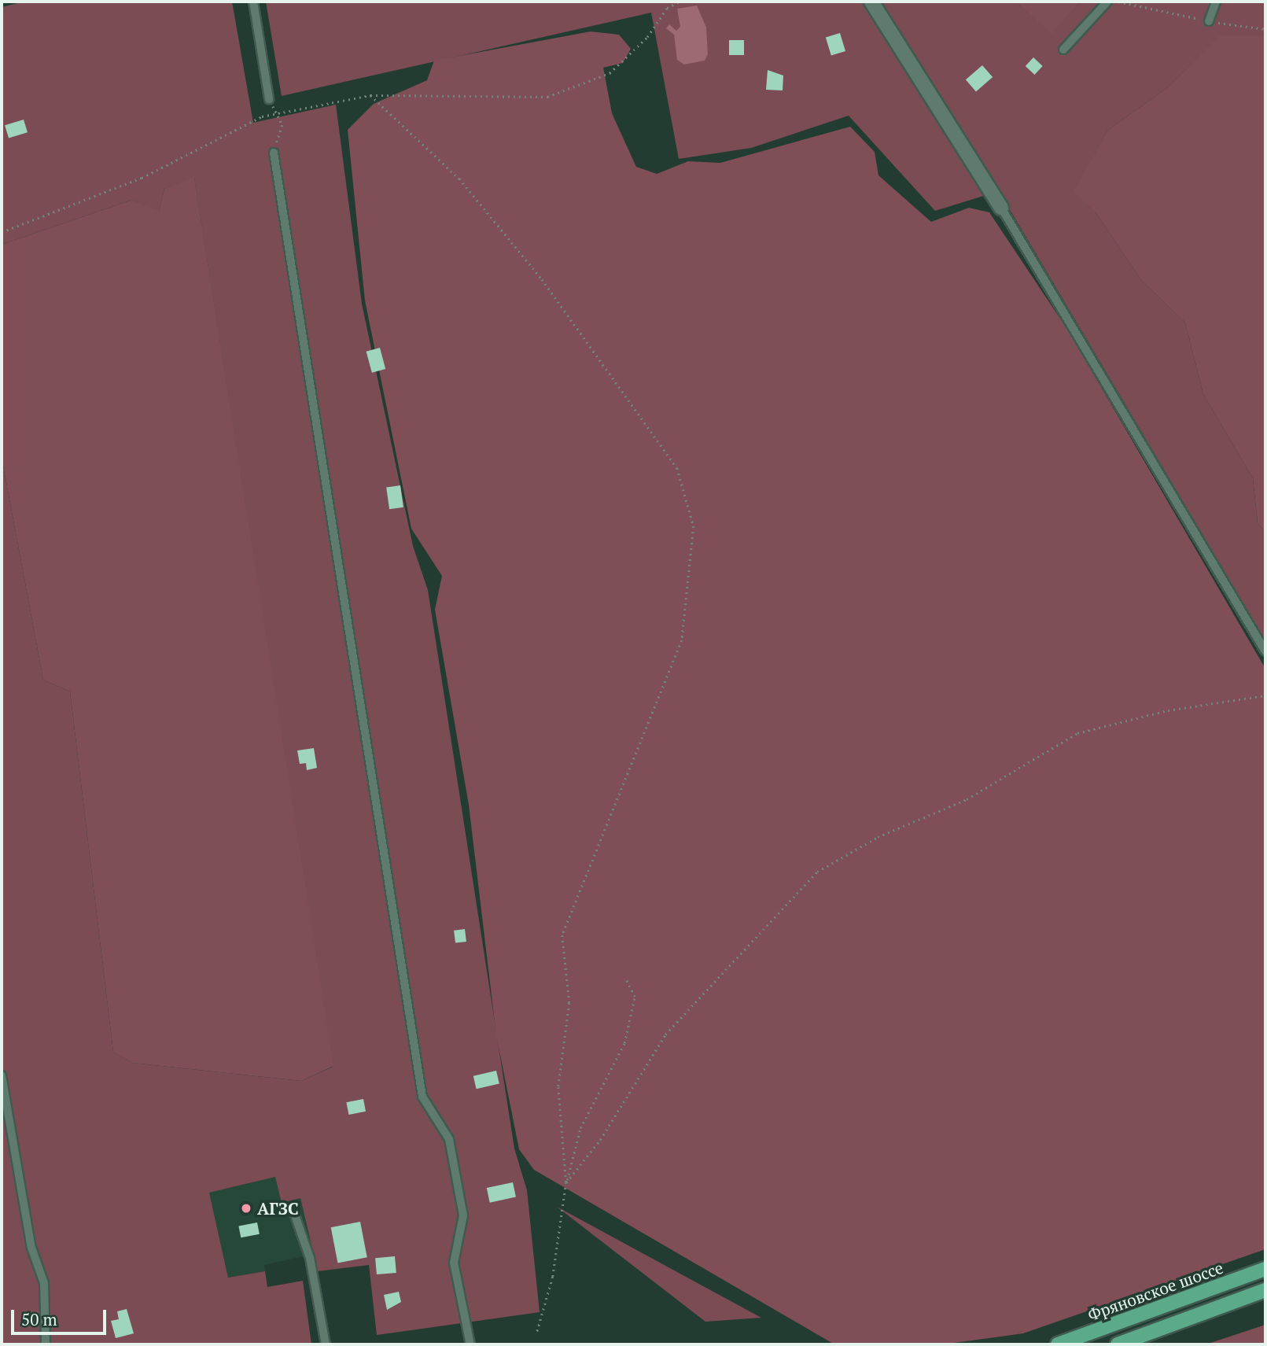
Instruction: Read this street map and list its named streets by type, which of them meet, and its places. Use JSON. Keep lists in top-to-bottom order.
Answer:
{
  "streets": {
    "main road": ["Фряновское шоссе"]
  },
  "places": ["АГЗС"],
  "scale_bar": "50 m"
}
